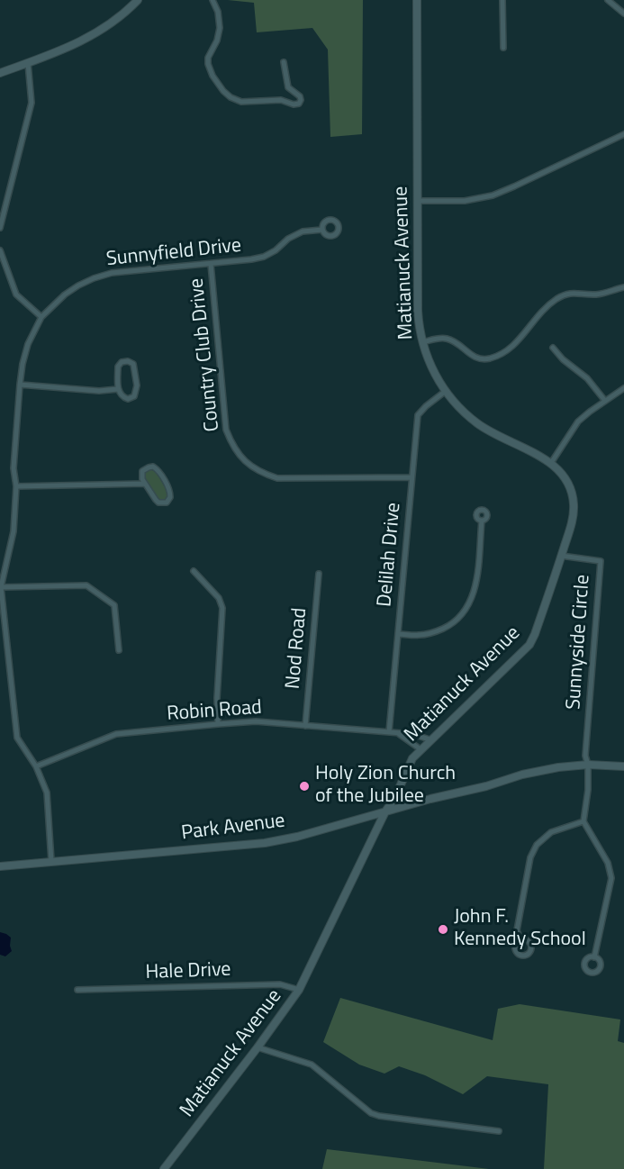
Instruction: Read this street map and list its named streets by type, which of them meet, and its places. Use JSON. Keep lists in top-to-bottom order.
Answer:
{
  "streets": {
    "street": [
      "Sunnyfield Drive",
      "Matianuck Avenue",
      "Country Club Drive",
      "Delilah Drive",
      "Sunnyside Circle",
      "Nod Road",
      "Robin Road",
      "Park Avenue",
      "Hale Drive"
    ]
  },
  "crossings": [
    ["Sunnyfield Drive", "Country Club Drive"],
    ["Sunnyfield Drive", "Robin Road"],
    ["Sunnyfield Drive", "Park Avenue"],
    ["Matianuck Avenue", "Delilah Drive"],
    ["Matianuck Avenue", "Sunnyside Circle"],
    ["Matianuck Avenue", "Robin Road"],
    ["Matianuck Avenue", "Park Avenue"],
    ["Matianuck Avenue", "Hale Drive"],
    ["Country Club Drive", "Delilah Drive"],
    ["Delilah Drive", "Robin Road"],
    ["Sunnyside Circle", "Park Avenue"],
    ["Nod Road", "Robin Road"]
  ],
  "places": ["Holy Zion Church of the Jubilee", "John F. Kennedy School"]
}
